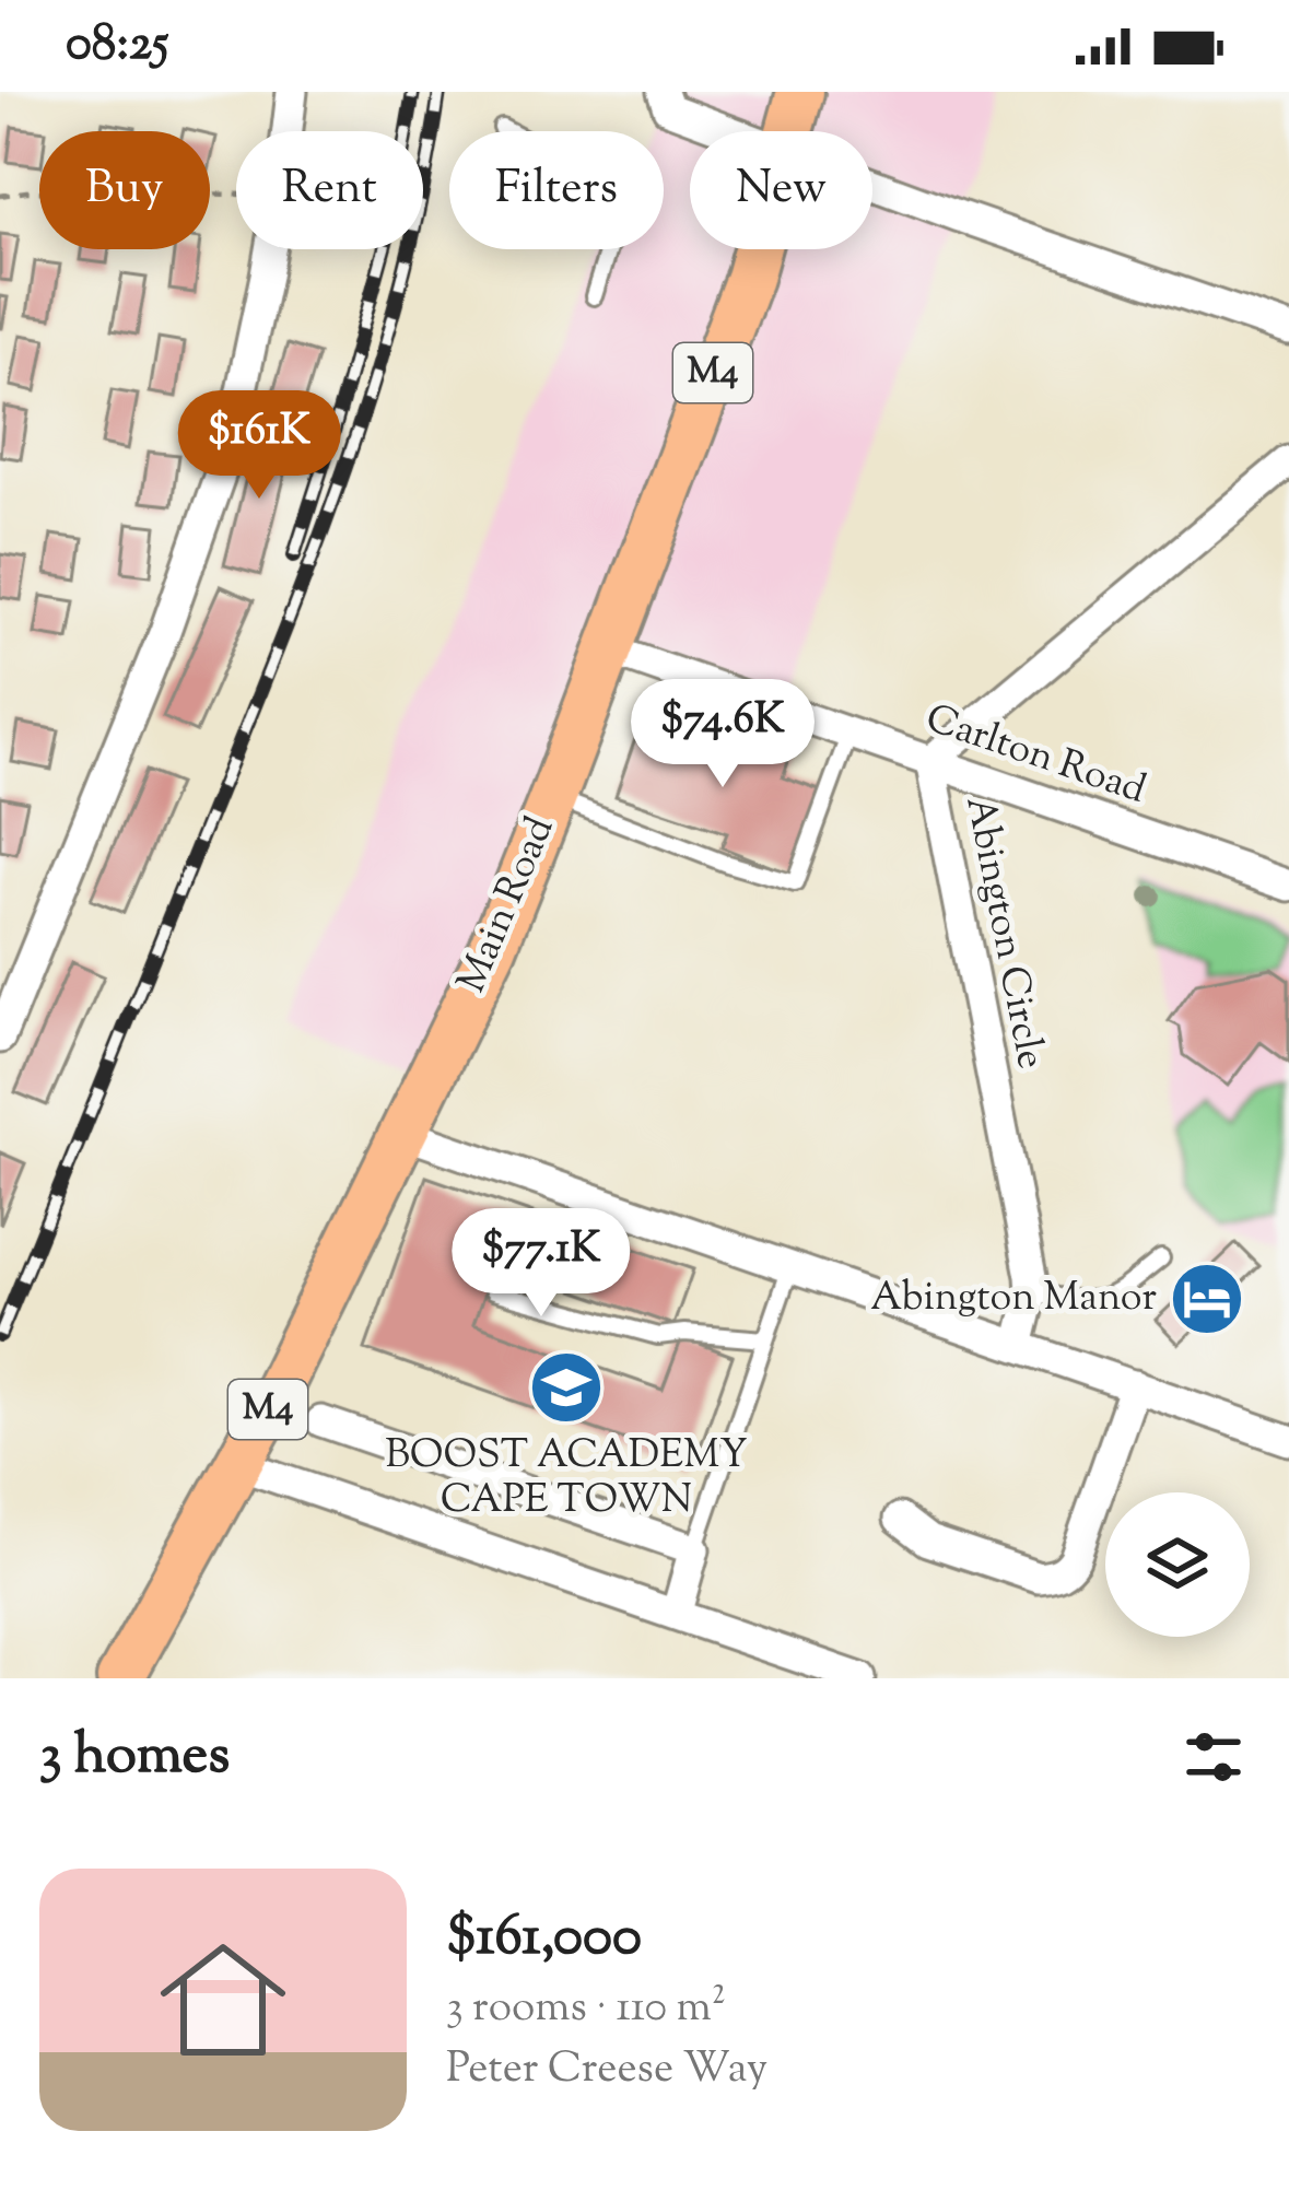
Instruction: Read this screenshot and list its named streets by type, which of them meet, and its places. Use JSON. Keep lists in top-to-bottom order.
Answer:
{
  "streets": {
    "main road": ["M4", "Main Road"],
    "street": ["Carlton Road", "Abington Circle"]
  },
  "crossings": [
    ["Carlton Road", "Main Road"],
    ["Carlton Road", "Abington Circle"]
  ],
  "places": {
    "hotel": ["Abington Manor"],
    "school or university": ["BOOST ACADEMY CAPE TOWN"]
  },
  "page": {
    "status": "08:25",
    "chip": [
      "Buy",
      "Rent",
      "Filters",
      "New"
    ],
    "price": ["$161K", "$74.6K", "$77.1K"],
    "heading": "3 homes",
    "list": [
      {
        "name": "$161,000",
        "note": "3 rooms · 110 m² · Peter Creese Way"
      }
    ]
  }
}
